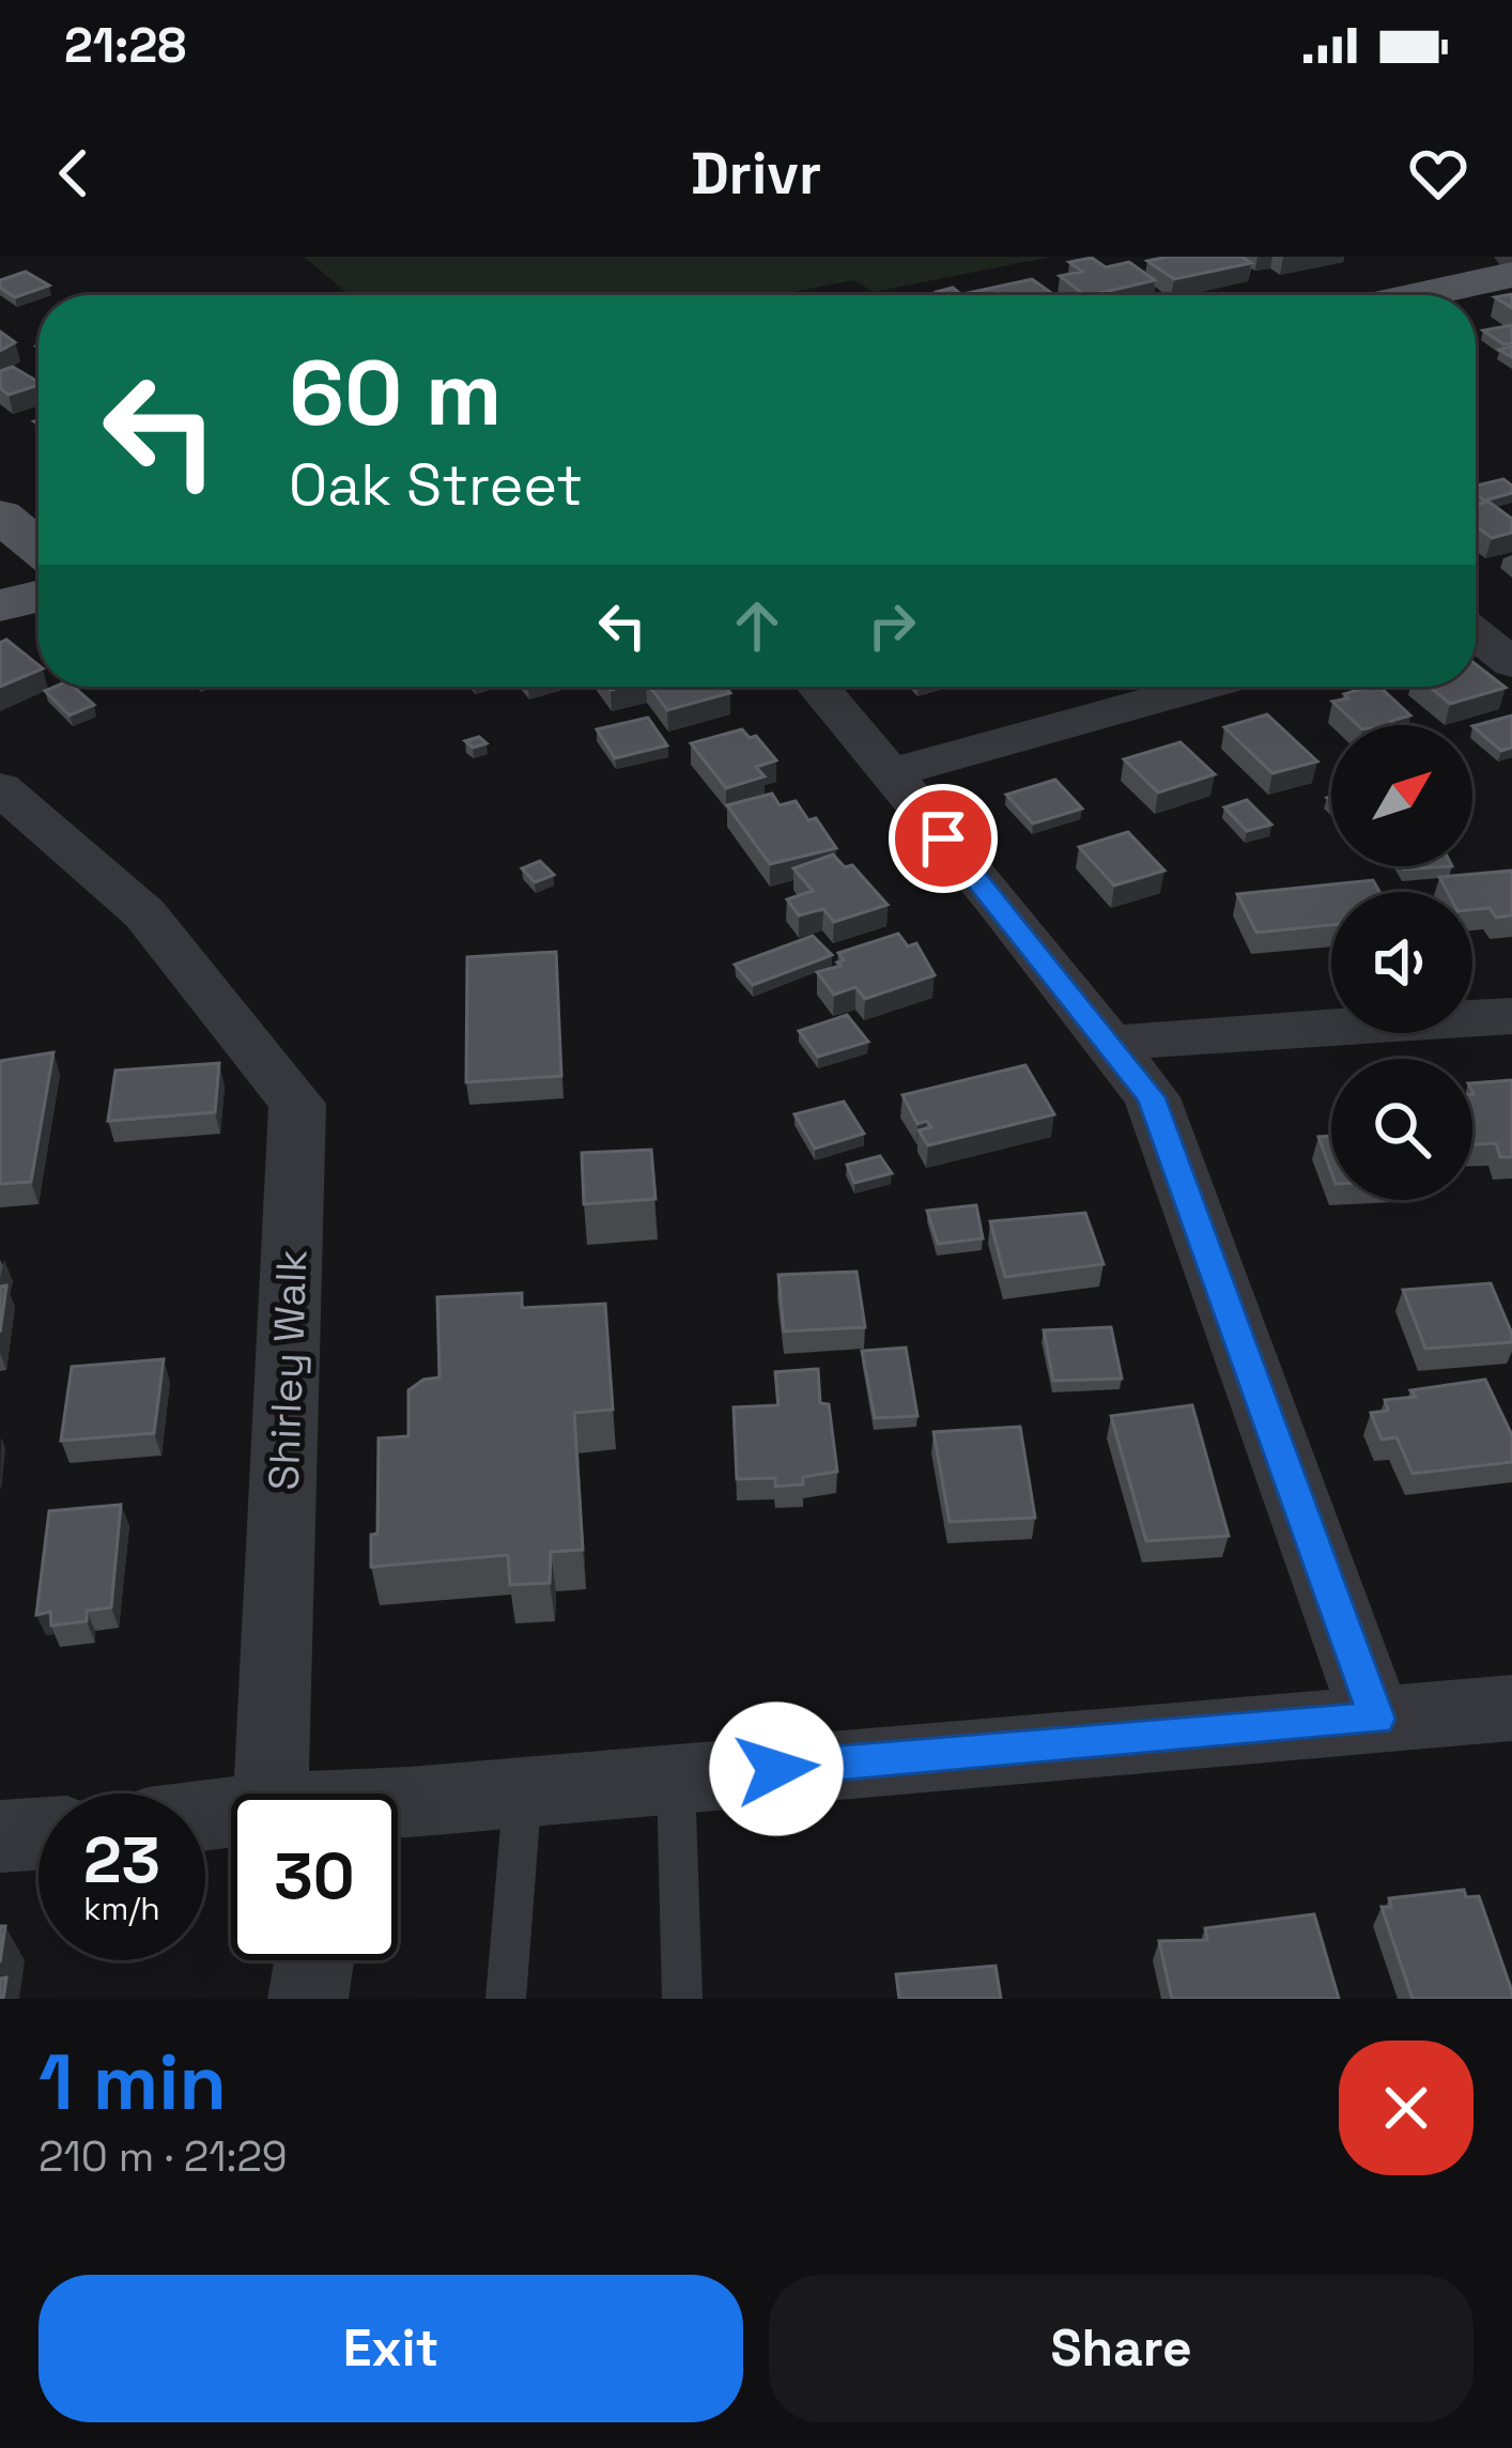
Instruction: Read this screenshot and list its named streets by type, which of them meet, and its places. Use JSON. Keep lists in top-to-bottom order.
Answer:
{
  "streets": {
    "street": ["Shirley Walk"]
  },
  "north": "top right",
  "page": {
    "status": "21:28",
    "header": "Drivr",
    "turn": ["60 m", "Oak Street"],
    "speed": "23 km/h",
    "limit": "30",
    "heading": ["1 min", "210 m · 21:29"],
    "buttons": ["Exit", "Share"]
  }
}
